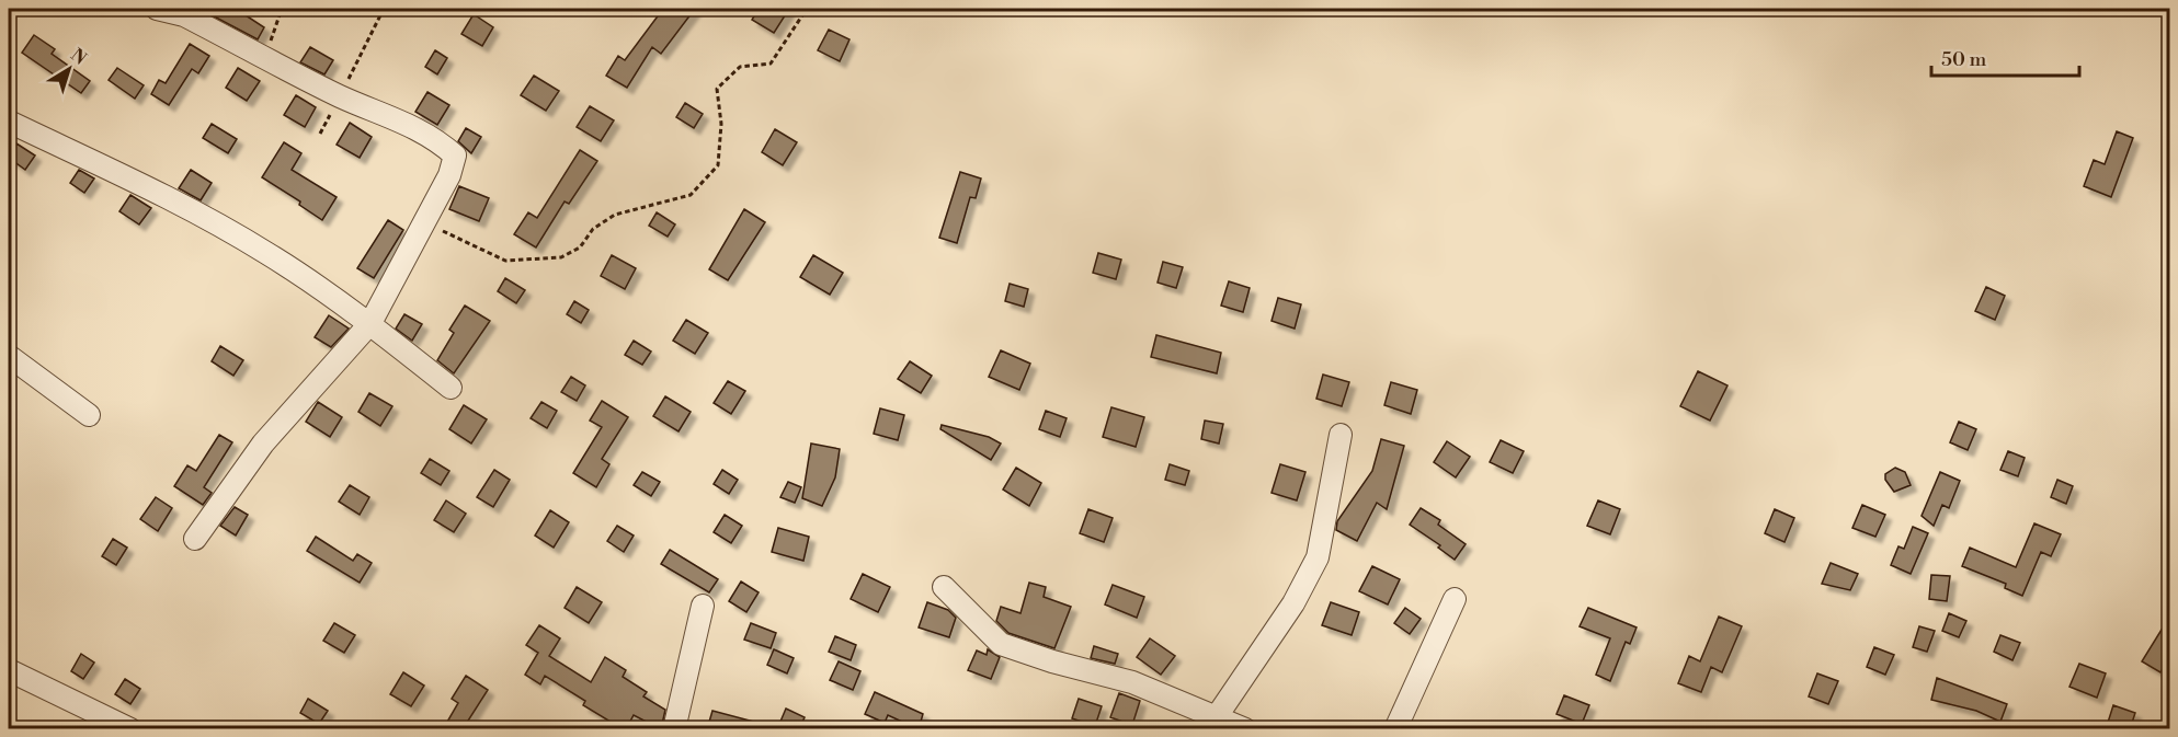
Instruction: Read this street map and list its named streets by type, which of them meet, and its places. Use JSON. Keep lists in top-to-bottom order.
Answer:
{
  "scale_bar": "50 m",
  "north": "top right"
}
